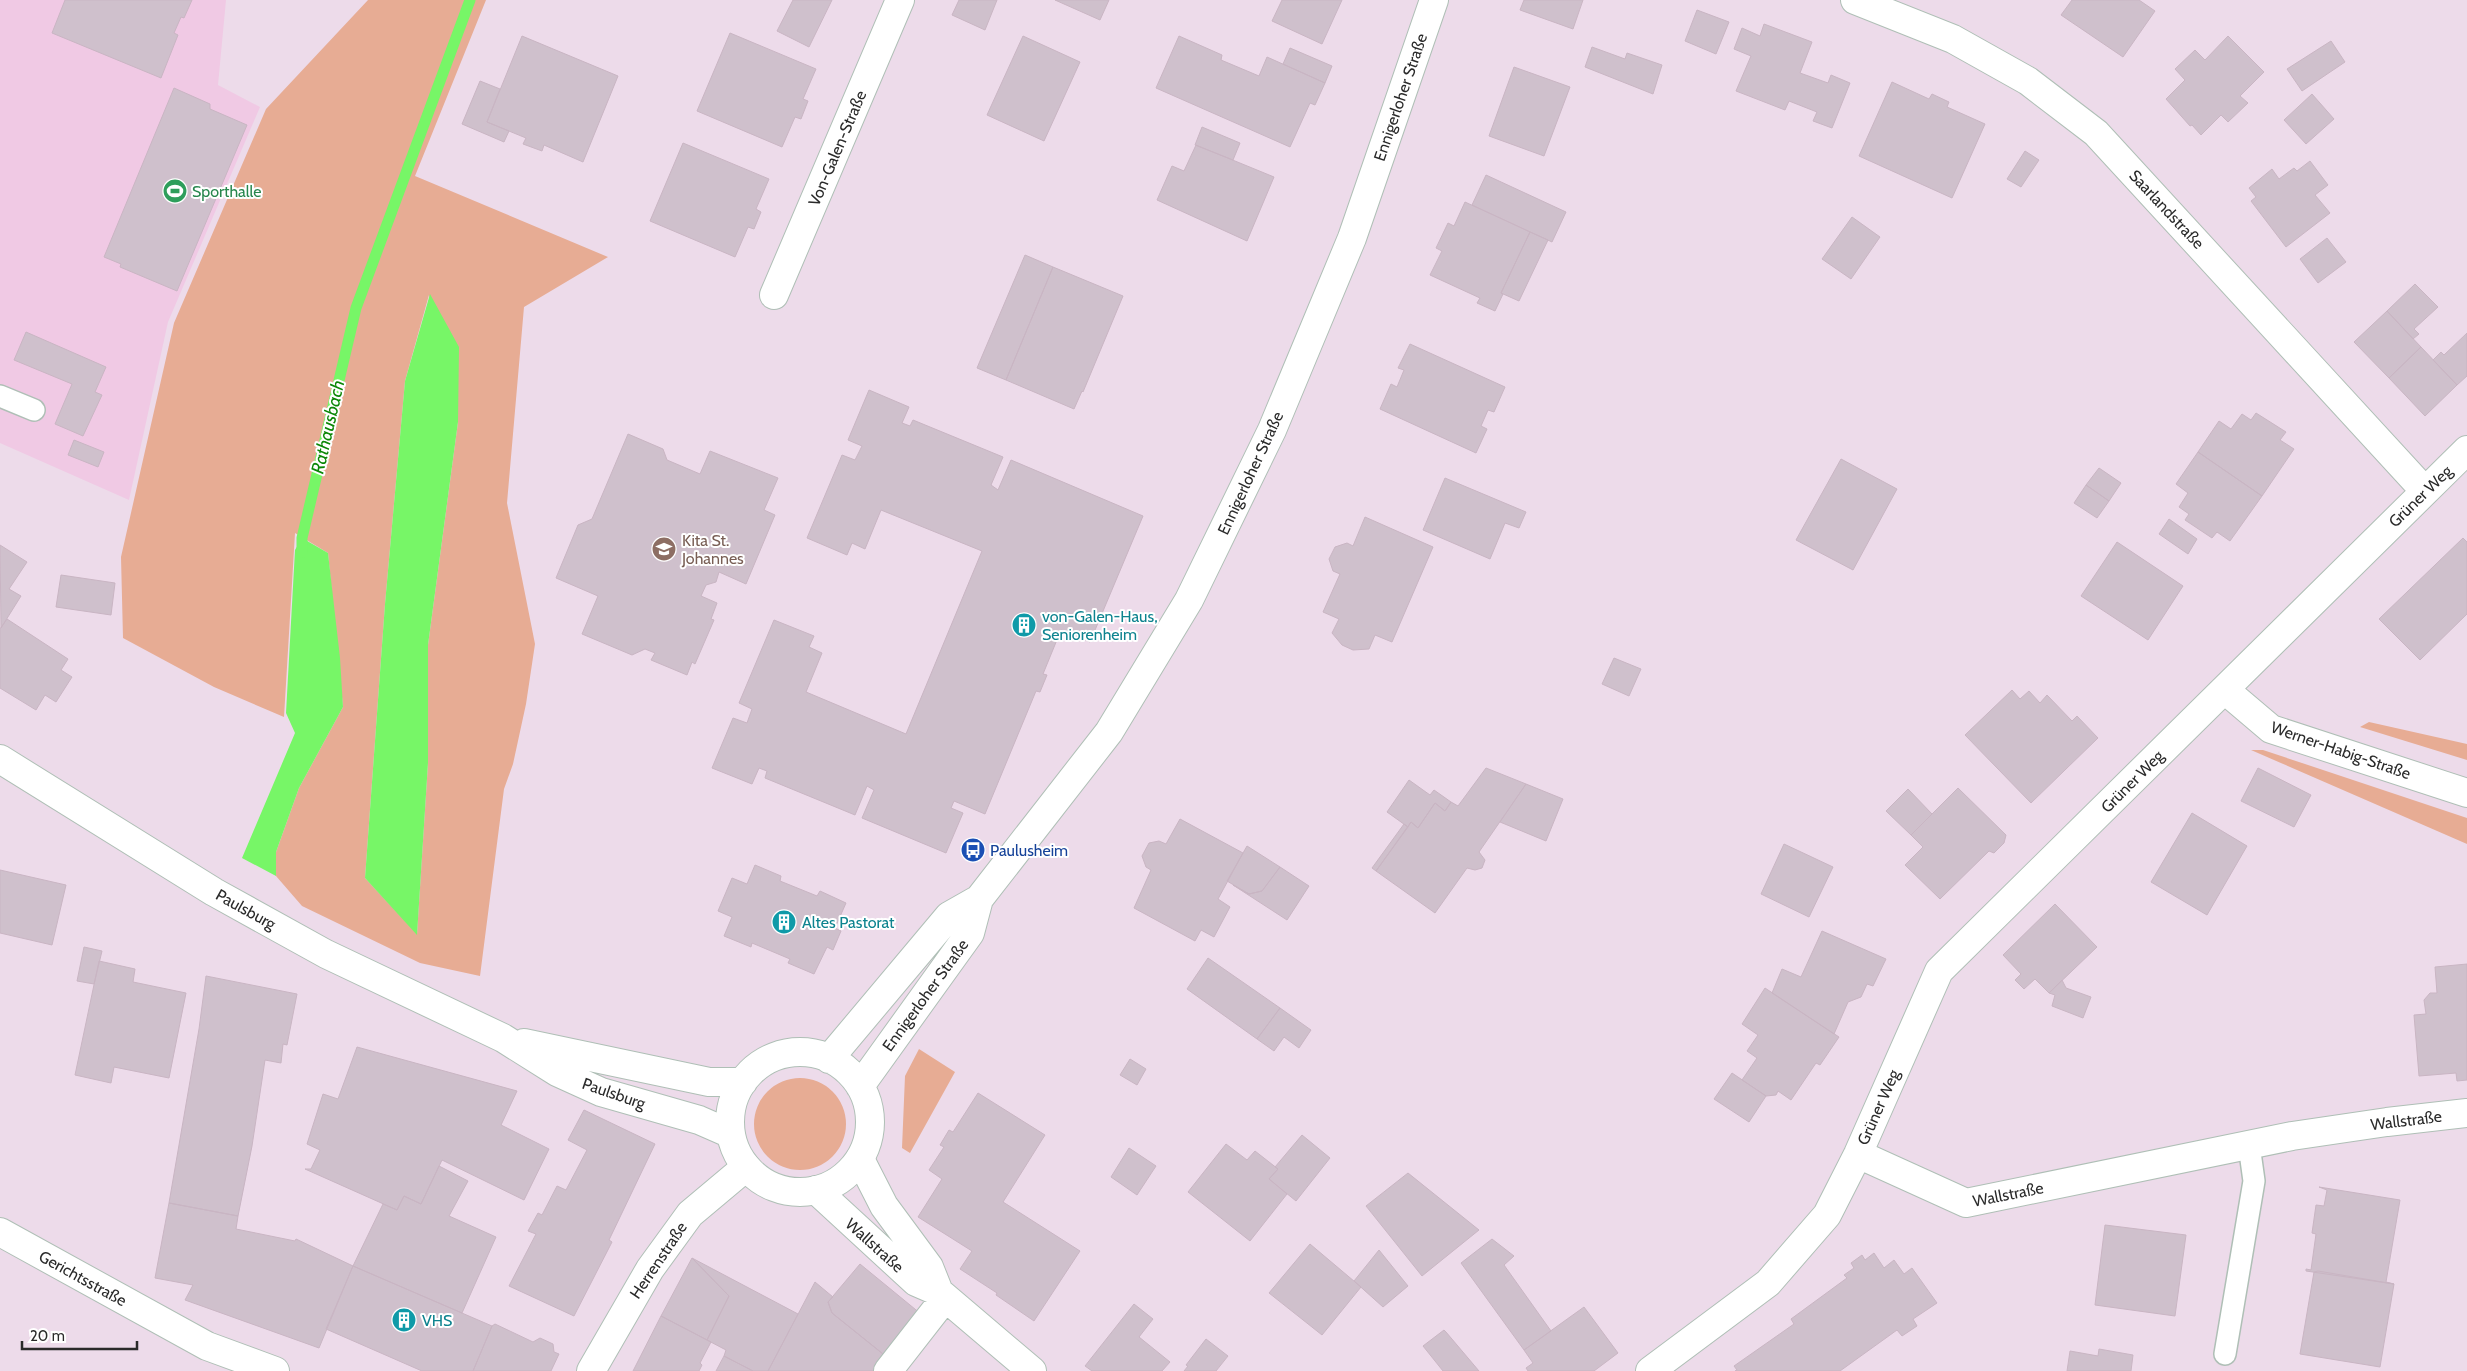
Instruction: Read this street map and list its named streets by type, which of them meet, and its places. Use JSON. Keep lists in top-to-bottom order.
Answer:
{
  "streets": {
    "street": [
      "Ennigerloher Straße",
      "Von-Galen-Straße",
      "Saarlandstraße",
      "Grüner Weg",
      "Werner-Habig-Straße",
      "Paulsburg",
      "Wallstraße",
      "Herrenstraße",
      "Gerichtsstraße"
    ]
  },
  "crossings": [
    ["Ennigerloher Straße", "Paulsburg"],
    ["Ennigerloher Straße", "Wallstraße"],
    ["Ennigerloher Straße", "Herrenstraße"],
    ["Saarlandstraße", "Grüner Weg"],
    ["Grüner Weg", "Werner-Habig-Straße"],
    ["Grüner Weg", "Wallstraße"],
    ["Paulsburg", "Wallstraße"],
    ["Paulsburg", "Herrenstraße"],
    ["Wallstraße", "Herrenstraße"]
  ],
  "water": ["Rathausbach"],
  "places": {
    "sports": ["Sporthalle"],
    "school or university": ["Kita St. Johannes"],
    "building": ["von-Galen-Haus, Seniorenheim", "Altes Pastorat", "VHS"],
    "bus stop": ["Paulusheim"]
  },
  "scale_bar": "20 m"
}
